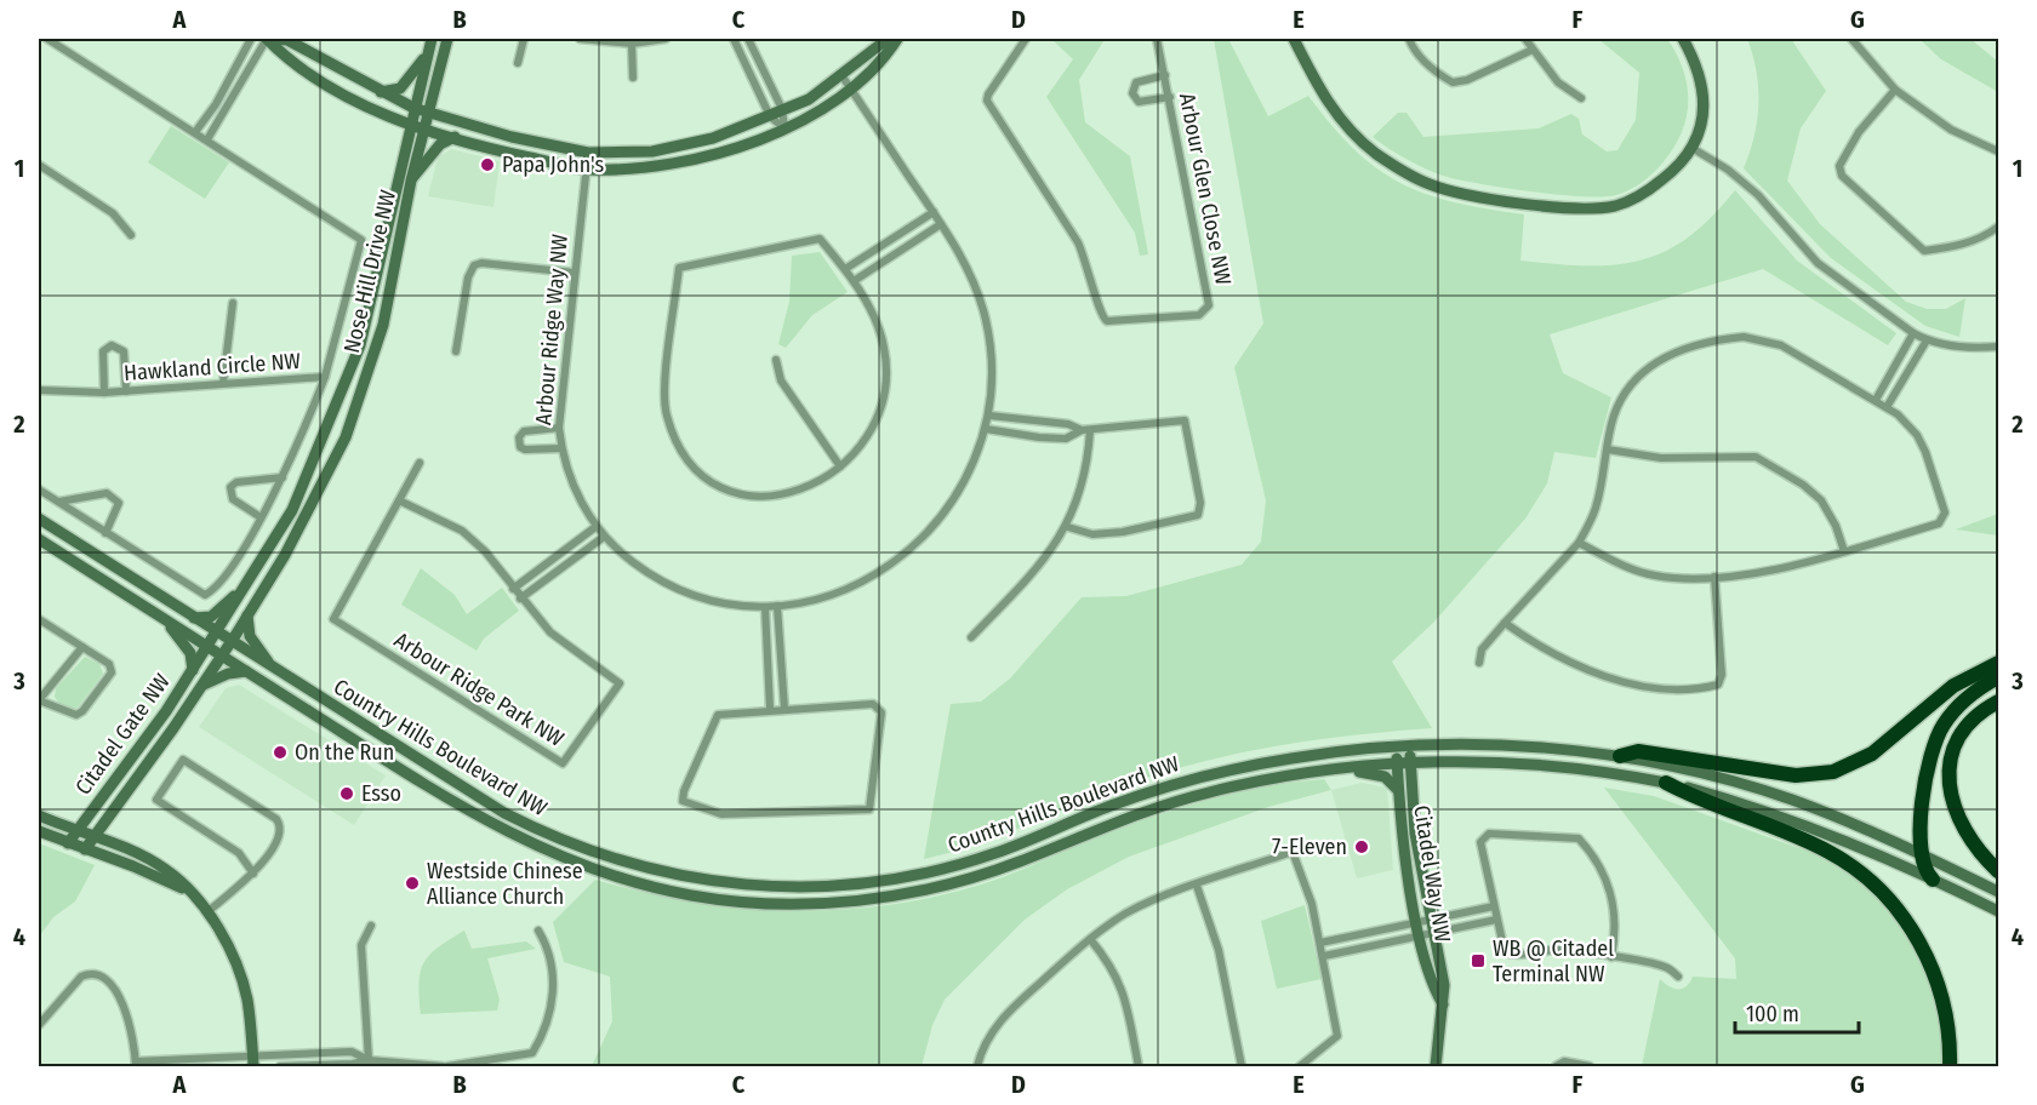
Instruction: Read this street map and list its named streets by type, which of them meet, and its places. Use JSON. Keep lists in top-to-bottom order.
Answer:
{
  "streets": {
    "main road": [
      "Nose Hill Drive NW",
      "Citadel Gate NW",
      "Country Hills Boulevard NW",
      "Citadel Way NW"
    ],
    "street": [
      "Arbour Glen Close NW",
      "Arbour Ridge Way NW",
      "Hawkland Circle NW",
      "Arbour Ridge Park NW"
    ]
  },
  "crossings": [
    ["Nose Hill Drive NW", "Citadel Gate NW"],
    ["Nose Hill Drive NW", "Country Hills Boulevard NW"],
    ["Citadel Gate NW", "Country Hills Boulevard NW"],
    ["Country Hills Boulevard NW", "Citadel Way NW"]
  ],
  "places": {
    "other": [
      "Papa John's",
      "On the Run",
      "Esso",
      "7-Eleven",
      "Westside Chinese Alliance Church"
    ],
    "transit": ["WB @ Citadel Terminal NW"]
  },
  "scale_bar": "100 m",
  "grid": {
    "columns": [
      "A",
      "B",
      "C",
      "D",
      "E",
      "F",
      "G"
    ],
    "rows": [
      "1",
      "2",
      "3",
      "4"
    ]
  }
}
